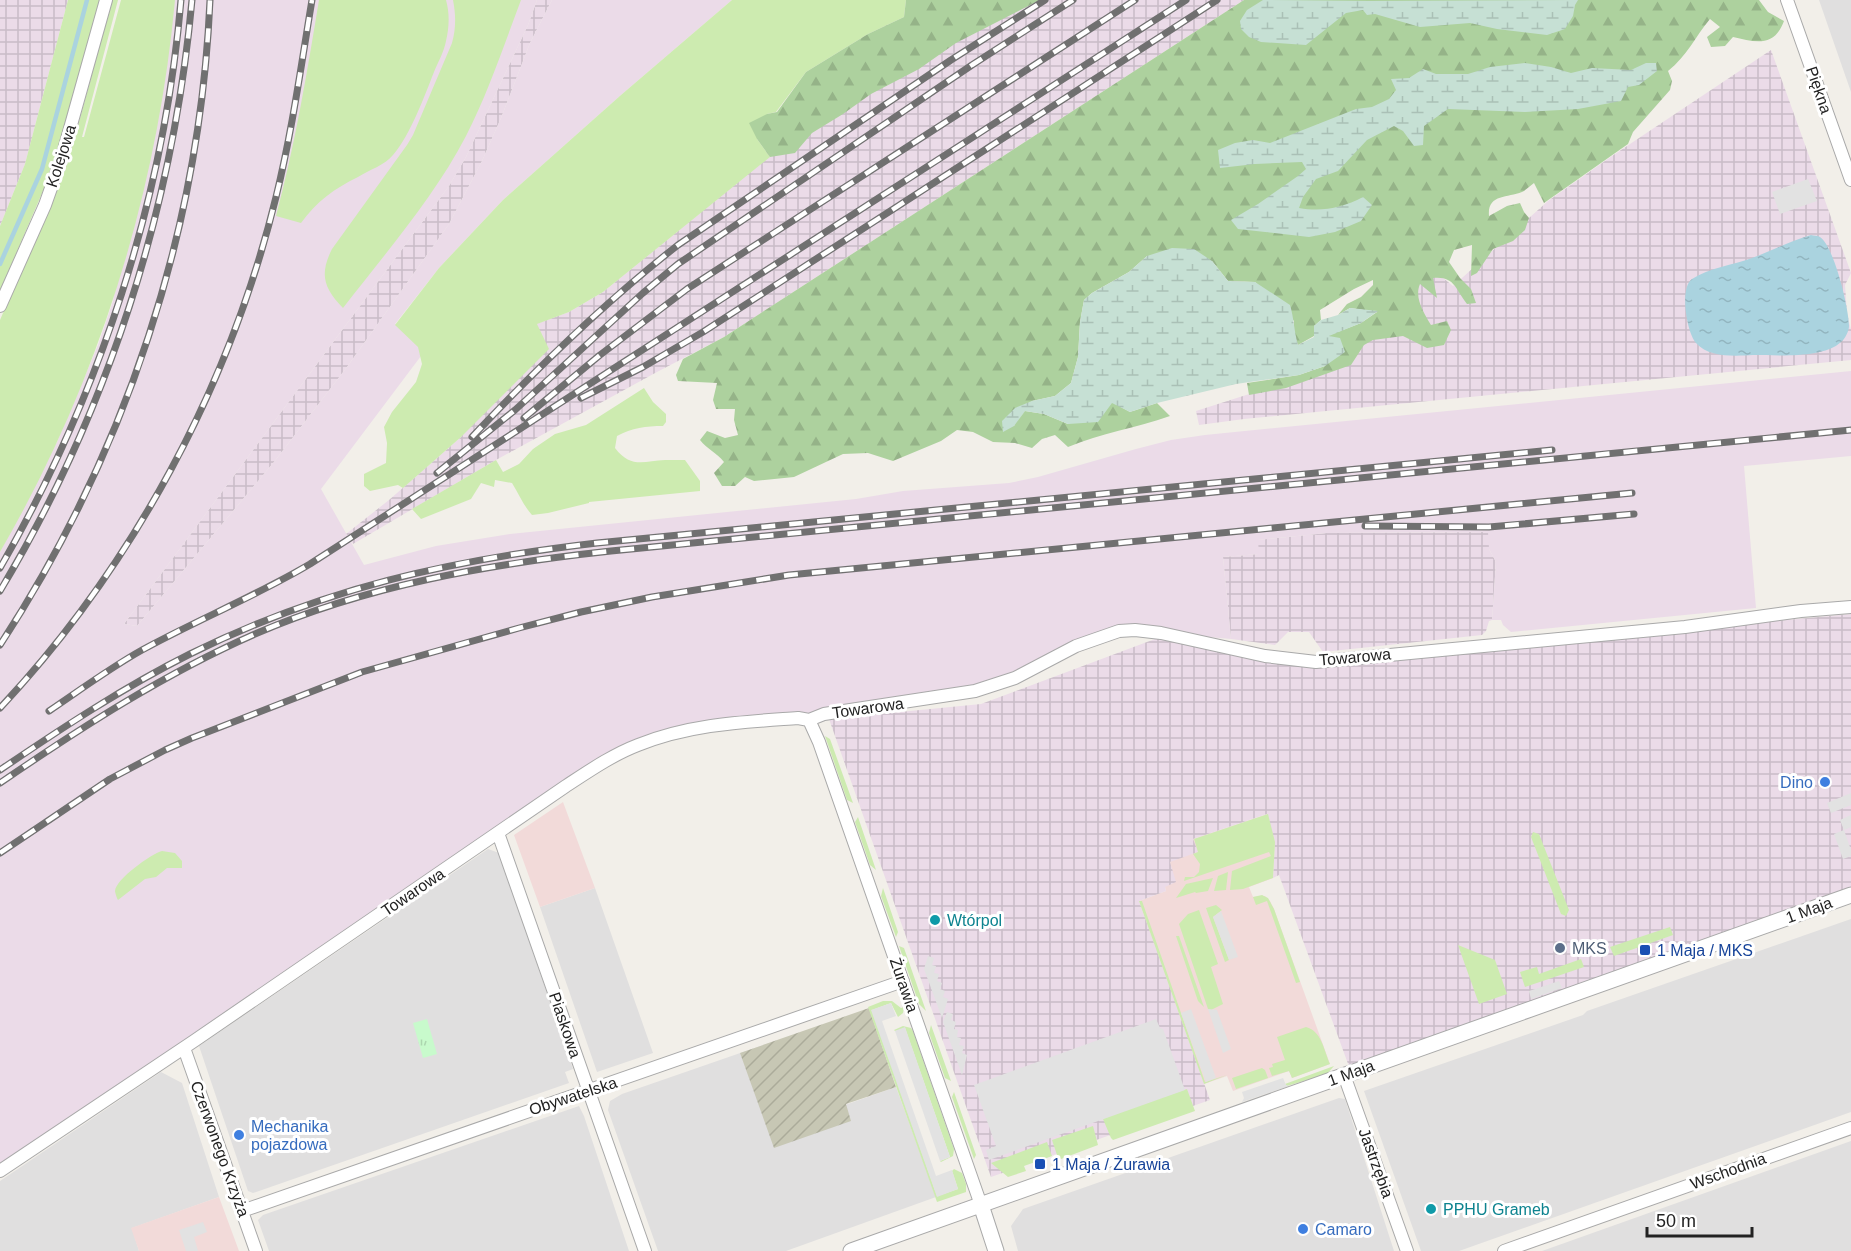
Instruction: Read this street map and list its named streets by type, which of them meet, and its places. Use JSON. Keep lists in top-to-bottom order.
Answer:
{
  "streets": {
    "street": [
      "Piękna",
      "Kolejowa",
      "Towarowa",
      "1 Maja",
      "Żurawia",
      "Piaskowa",
      "Obywatelska",
      "Czerwonego Krzyża",
      "Jastrzębia",
      "Wschodnia"
    ]
  },
  "crossings": [
    ["Towarowa", "Żurawia"],
    ["Towarowa", "Piaskowa"],
    ["Towarowa", "Czerwonego Krzyża"],
    ["1 Maja", "Żurawia"],
    ["1 Maja", "Jastrzębia"],
    ["Żurawia", "Obywatelska"],
    ["Piaskowa", "Obywatelska"],
    ["Obywatelska", "Czerwonego Krzyża"]
  ],
  "places": {
    "other": [
      "Dino",
      "Wtórpol",
      "MKS",
      "Mechanika pojazdowa",
      "PPHU Grameb",
      "Camaro"
    ],
    "transit": ["1 Maja / MKS", "1 Maja / Żurawia"]
  },
  "scale_bar": "50 m"
}
